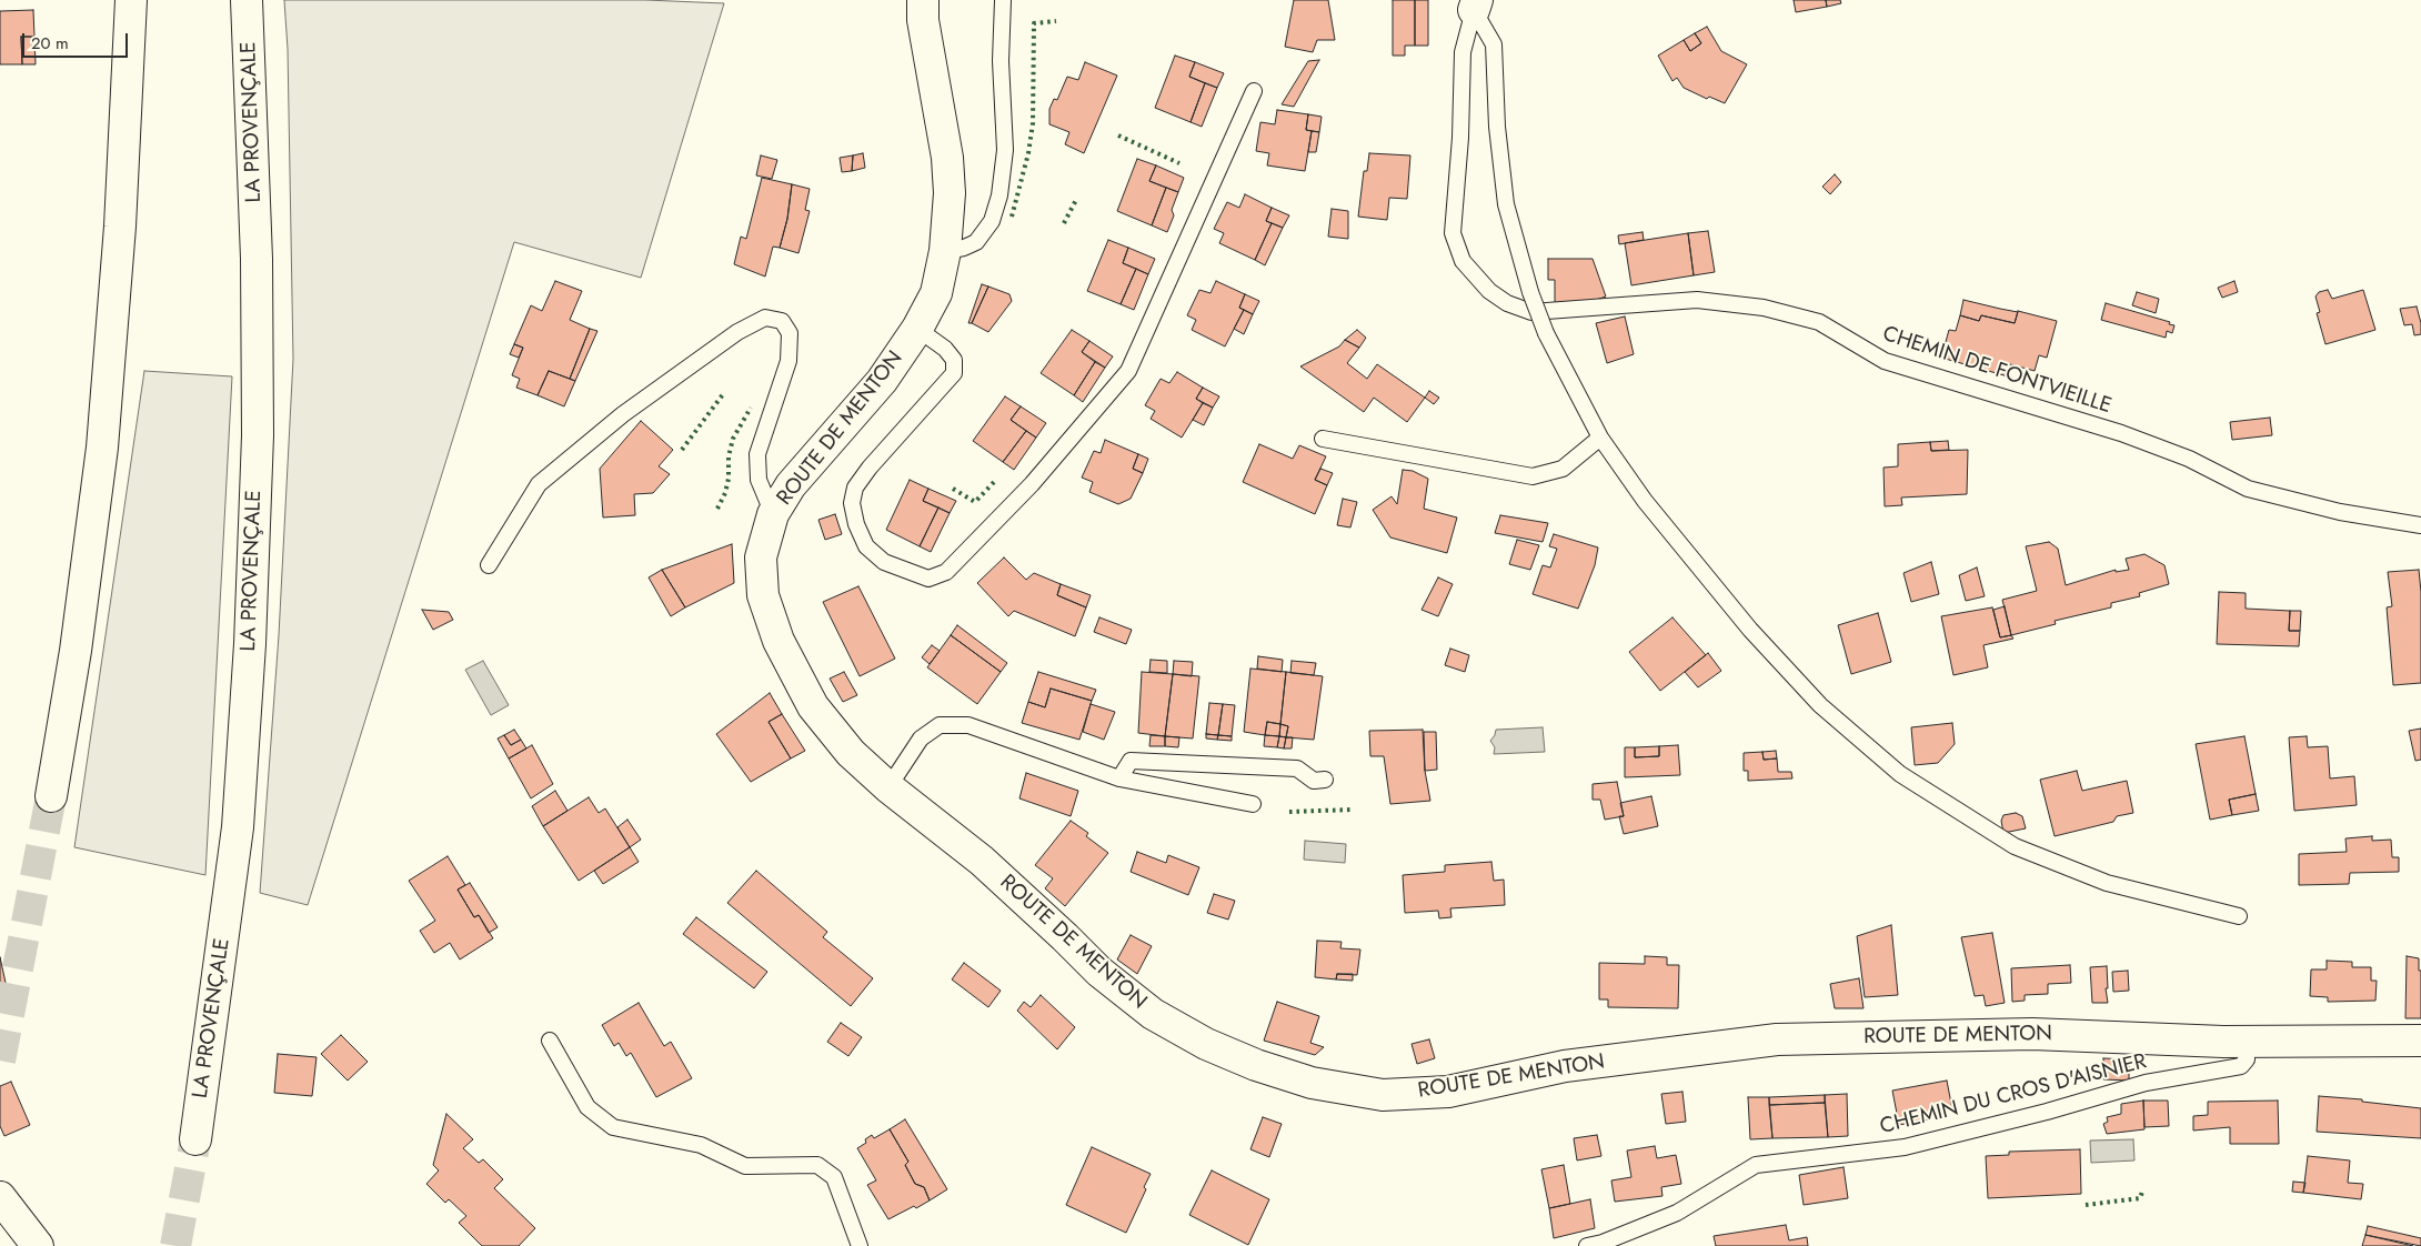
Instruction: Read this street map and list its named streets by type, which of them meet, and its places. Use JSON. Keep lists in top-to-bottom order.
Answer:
{
  "streets": {
    "main road": ["LA PROVENÇALE", "ROUTE DE MENTON"],
    "lane": ["CHEMIN DE FONTVIEILLE", "CHEMIN DU CROS D'AISNIER"]
  },
  "crossings": [
    ["ROUTE DE MENTON", "CHEMIN DU CROS D'AISNIER"]
  ],
  "scale_bar": "20 m"
}
